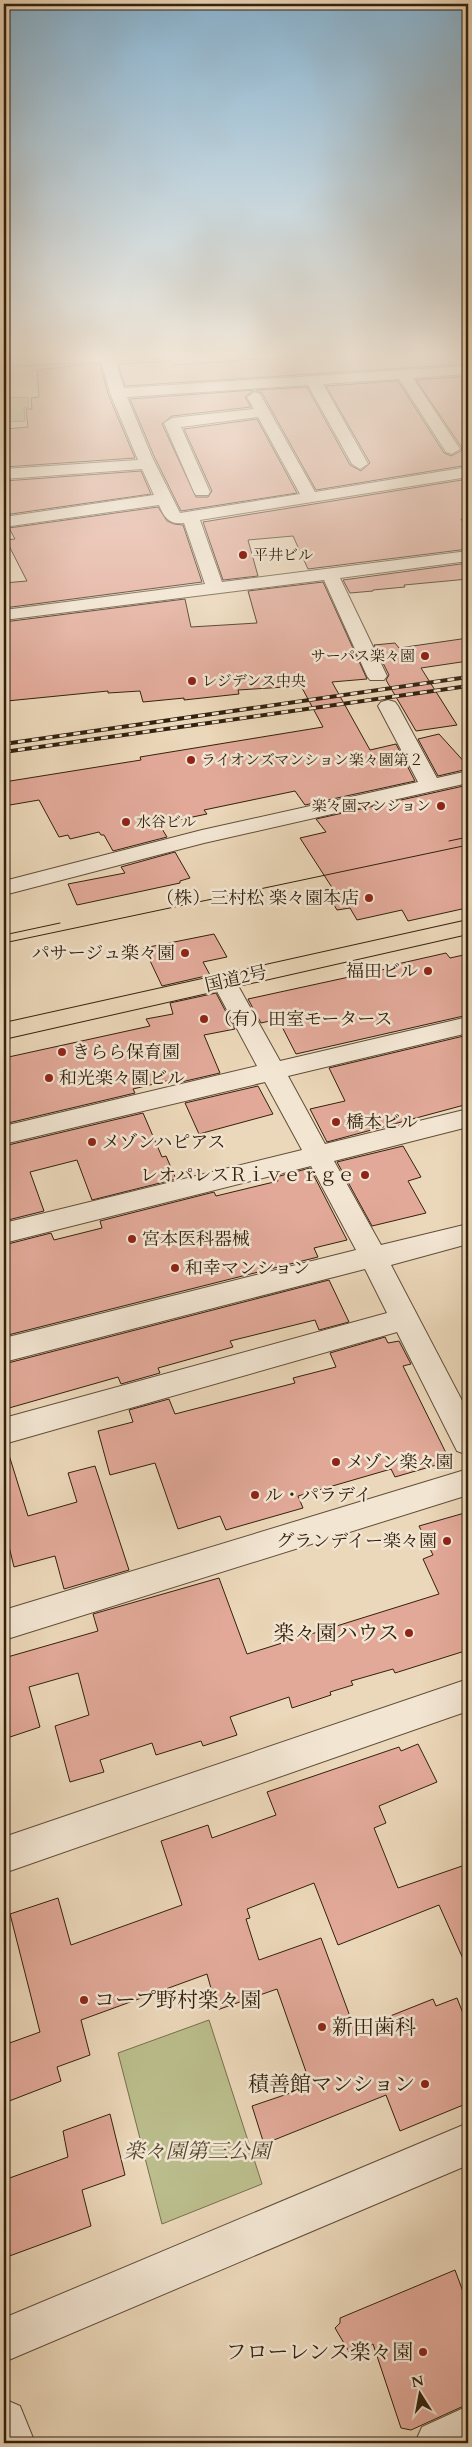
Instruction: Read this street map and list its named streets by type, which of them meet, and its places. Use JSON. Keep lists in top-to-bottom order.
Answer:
{
  "streets": {
    "highway": ["国道2号"]
  },
  "parks": ["楽々園第三公園"],
  "places": [
    "平井ビル",
    "サーパス楽々園",
    "レジデンス中央",
    "ライオンズマンション楽々園第２",
    "楽々園マンション",
    "水谷ビル",
    "（株）三村松 楽々園本店",
    "パサージュ楽々園",
    "福田ビル",
    "（有）田室モータース",
    "きらら保育園",
    "和光楽々園ビル",
    "橋本ビル",
    "メゾンハピアス",
    "レオパレスＲｉｖｅｒｇｅ",
    "宮本医科器械",
    "和幸マンション",
    "メゾン楽々園",
    "ル・パラデイ",
    "グランデイー楽々園",
    "楽々園ハウス",
    "コープ野村楽々園",
    "新田歯科",
    "積善館マンション",
    "フローレンス楽々園"
  ],
  "north": "top"
}
